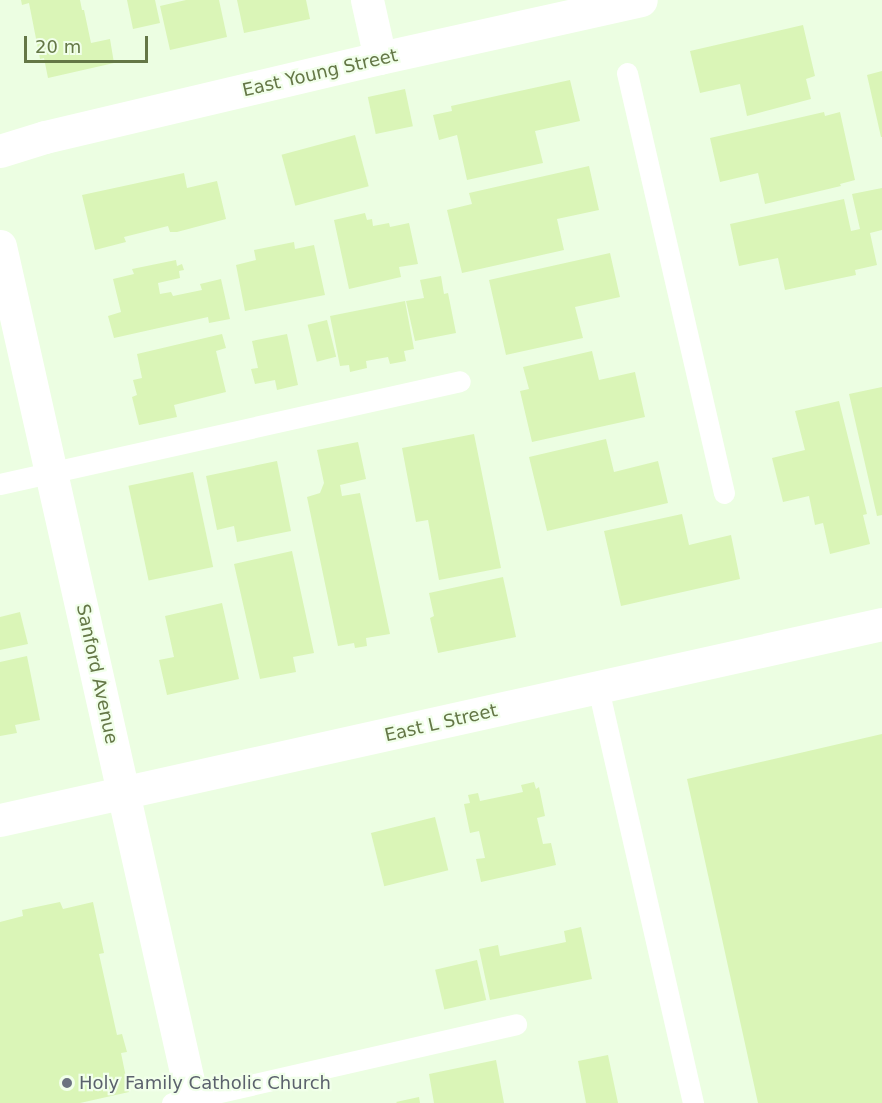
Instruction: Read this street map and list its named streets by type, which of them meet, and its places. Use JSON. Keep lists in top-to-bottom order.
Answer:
{
  "streets": {
    "street": ["East Young Street", "Sanford Avenue", "East L Street"]
  },
  "crossings": [
    ["Sanford Avenue", "East L Street"]
  ],
  "places": ["Holy Family Catholic Church"],
  "scale_bar": "20 m"
}
